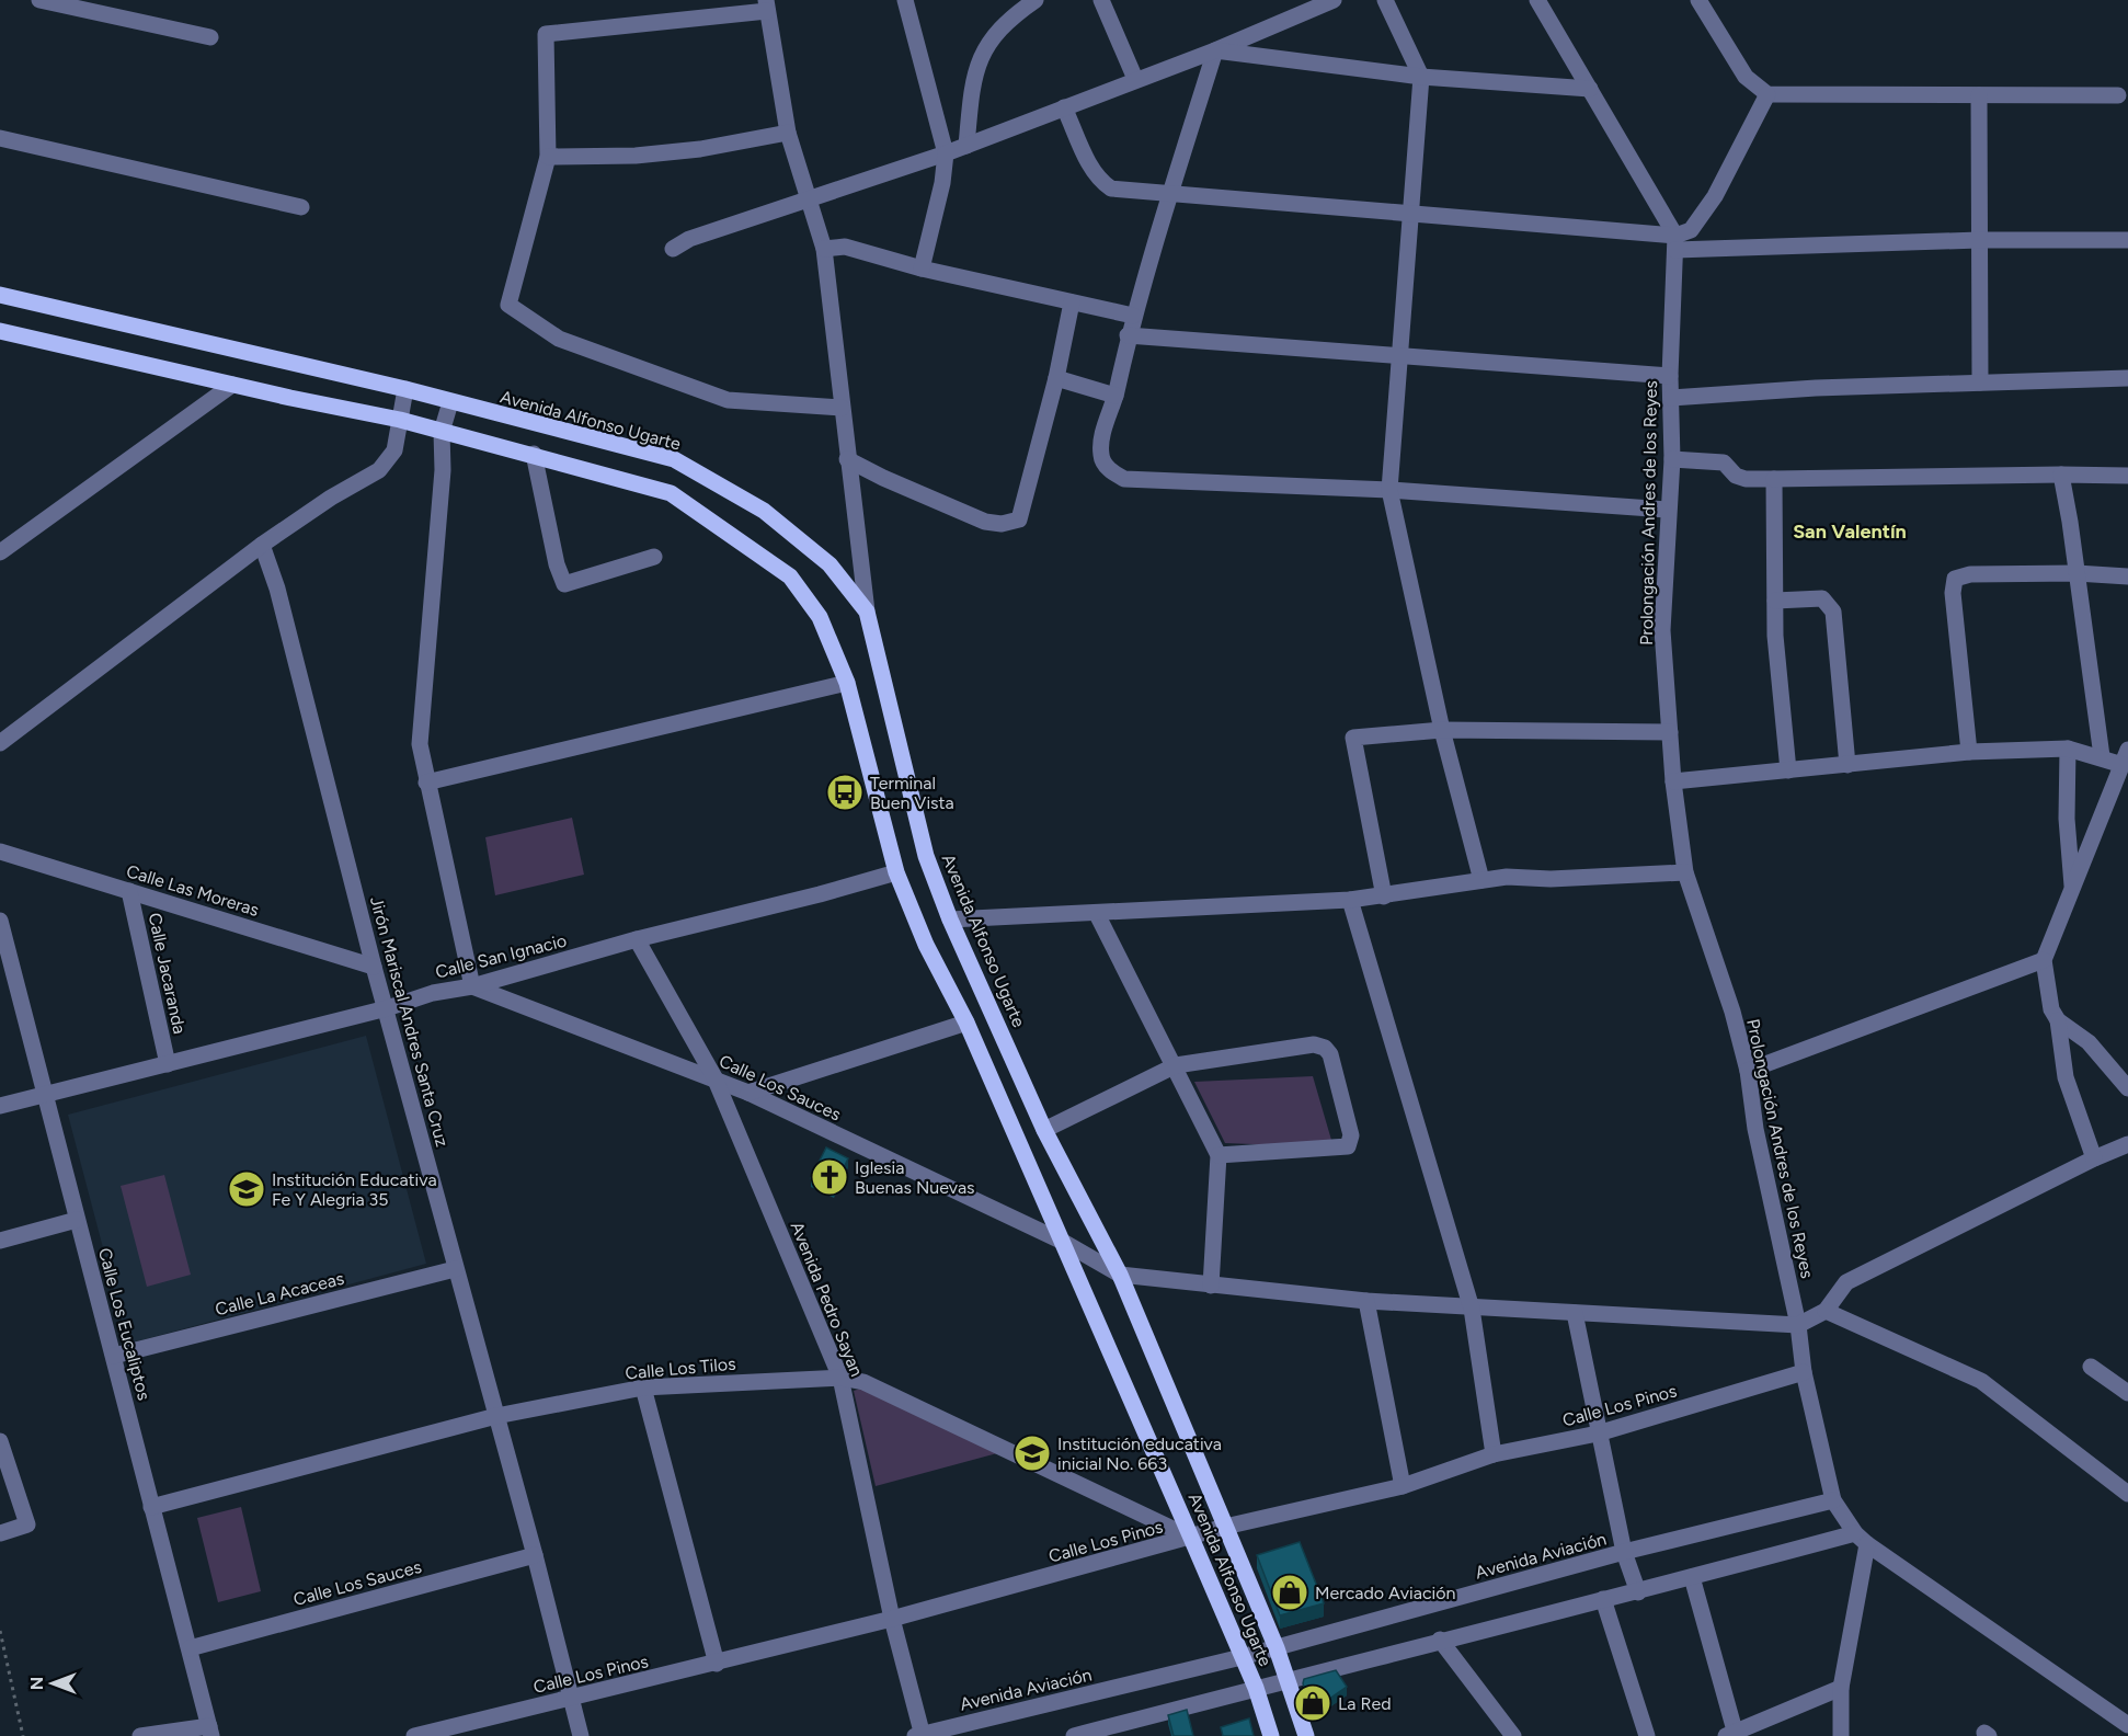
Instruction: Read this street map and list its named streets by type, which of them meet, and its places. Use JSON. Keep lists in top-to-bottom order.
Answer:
{
  "streets": {
    "main road": ["Avenida Alfonso Ugarte"],
    "street": [
      "Prolongación Andres de los Reyes",
      "Calle Las Moreras",
      "Calle San Ignacio",
      "Calle Jacaranda",
      "Jirón Mariscal Andres Santa Cruz",
      "Calle Los Sauces",
      "Calle La Acaceas",
      "Avenida Pedro Sayan",
      "Calle Los Eucaliptos",
      "Calle Los Tilos",
      "Calle Los Pinos",
      "Avenida Aviación"
    ]
  },
  "crossings": [
    ["Avenida Alfonso Ugarte", "Calle San Ignacio"],
    ["Avenida Alfonso Ugarte", "Calle Los Sauces"],
    ["Avenida Alfonso Ugarte", "Calle Los Tilos"],
    ["Avenida Alfonso Ugarte", "Calle Los Pinos"],
    ["Avenida Alfonso Ugarte", "Avenida Aviación"],
    ["Prolongación Andres de los Reyes", "Calle Los Pinos"],
    ["Prolongación Andres de los Reyes", "Avenida Aviación"],
    ["Calle Las Moreras", "Calle Jacaranda"],
    ["Calle Las Moreras", "Jirón Mariscal Andres Santa Cruz"],
    ["Calle San Ignacio", "Calle Jacaranda"],
    ["Calle San Ignacio", "Jirón Mariscal Andres Santa Cruz"],
    ["Calle San Ignacio", "Calle Los Sauces"],
    ["Calle San Ignacio", "Avenida Pedro Sayan"],
    ["Calle San Ignacio", "Calle Los Eucaliptos"],
    ["Jirón Mariscal Andres Santa Cruz", "Calle Los Sauces"],
    ["Jirón Mariscal Andres Santa Cruz", "Calle La Acaceas"],
    ["Jirón Mariscal Andres Santa Cruz", "Calle Los Tilos"],
    ["Jirón Mariscal Andres Santa Cruz", "Calle Los Pinos"],
    ["Calle Los Sauces", "Avenida Pedro Sayan"],
    ["Calle Los Sauces", "Calle Los Eucaliptos"],
    ["Calle La Acaceas", "Calle Los Eucaliptos"],
    ["Avenida Pedro Sayan", "Calle Los Tilos"],
    ["Avenida Pedro Sayan", "Calle Los Pinos"],
    ["Avenida Pedro Sayan", "Avenida Aviación"],
    ["Calle Los Eucaliptos", "Calle Los Tilos"],
    ["Calle Los Tilos", "Calle Los Pinos"]
  ],
  "districts": ["San Valentín"],
  "places": {
    "bus stop": ["Terminal Buen Vista"],
    "church": ["Iglesia Buenas Nuevas"],
    "school or university": ["Institución Educativa Fe Y Alegria 35", "Institución educativa inicial No. 663"],
    "shop": ["Mercado Aviación", "La Red"]
  },
  "north": "left"
}
